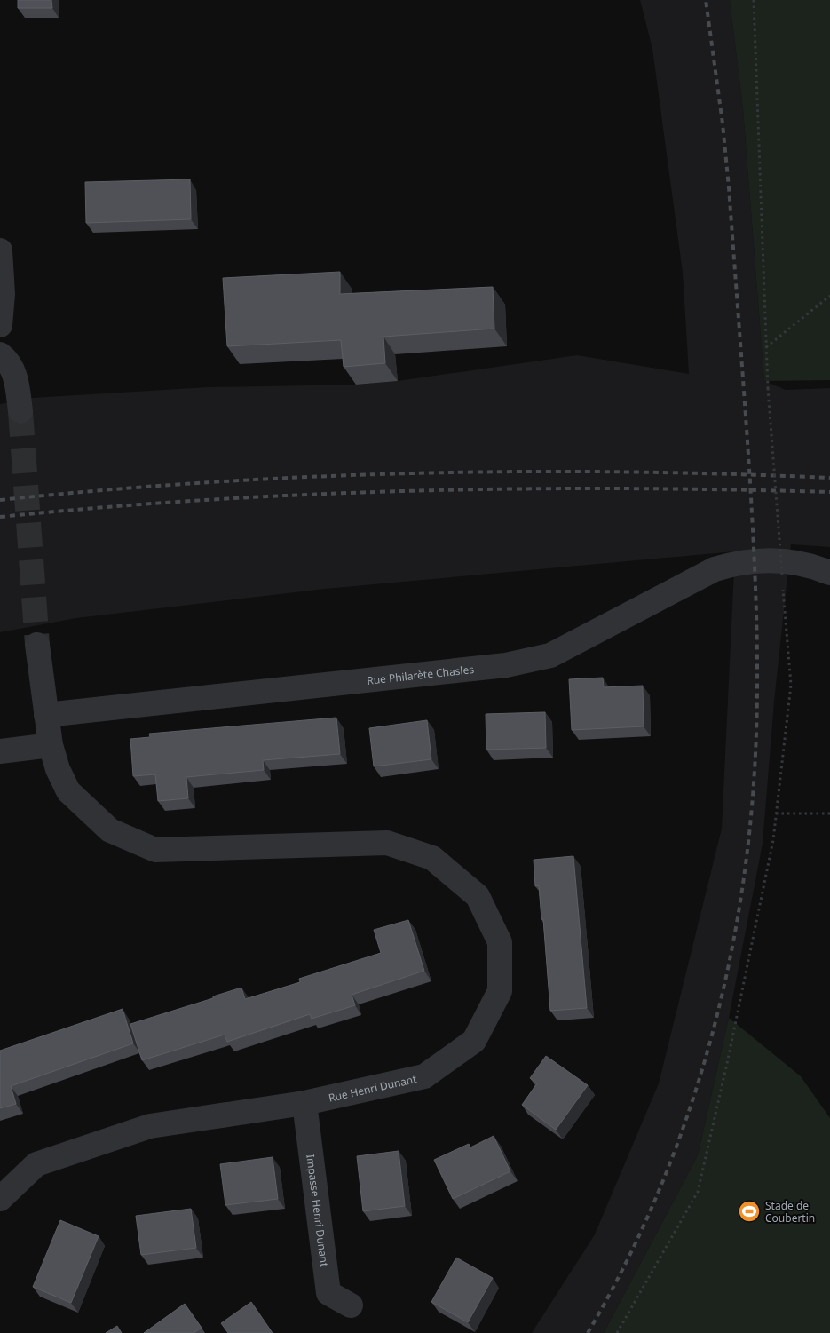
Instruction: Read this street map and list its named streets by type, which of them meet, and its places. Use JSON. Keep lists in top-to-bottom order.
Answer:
{
  "streets": {
    "street": ["Rue Philarète Chasles", "Rue Henri Dunant", "Impasse Henri Dunant"]
  },
  "crossings": [
    ["Rue Philarète Chasles", "Rue Henri Dunant"],
    ["Rue Henri Dunant", "Impasse Henri Dunant"]
  ],
  "places": {
    "sports": ["Stade de Coubertin"]
  }
}
